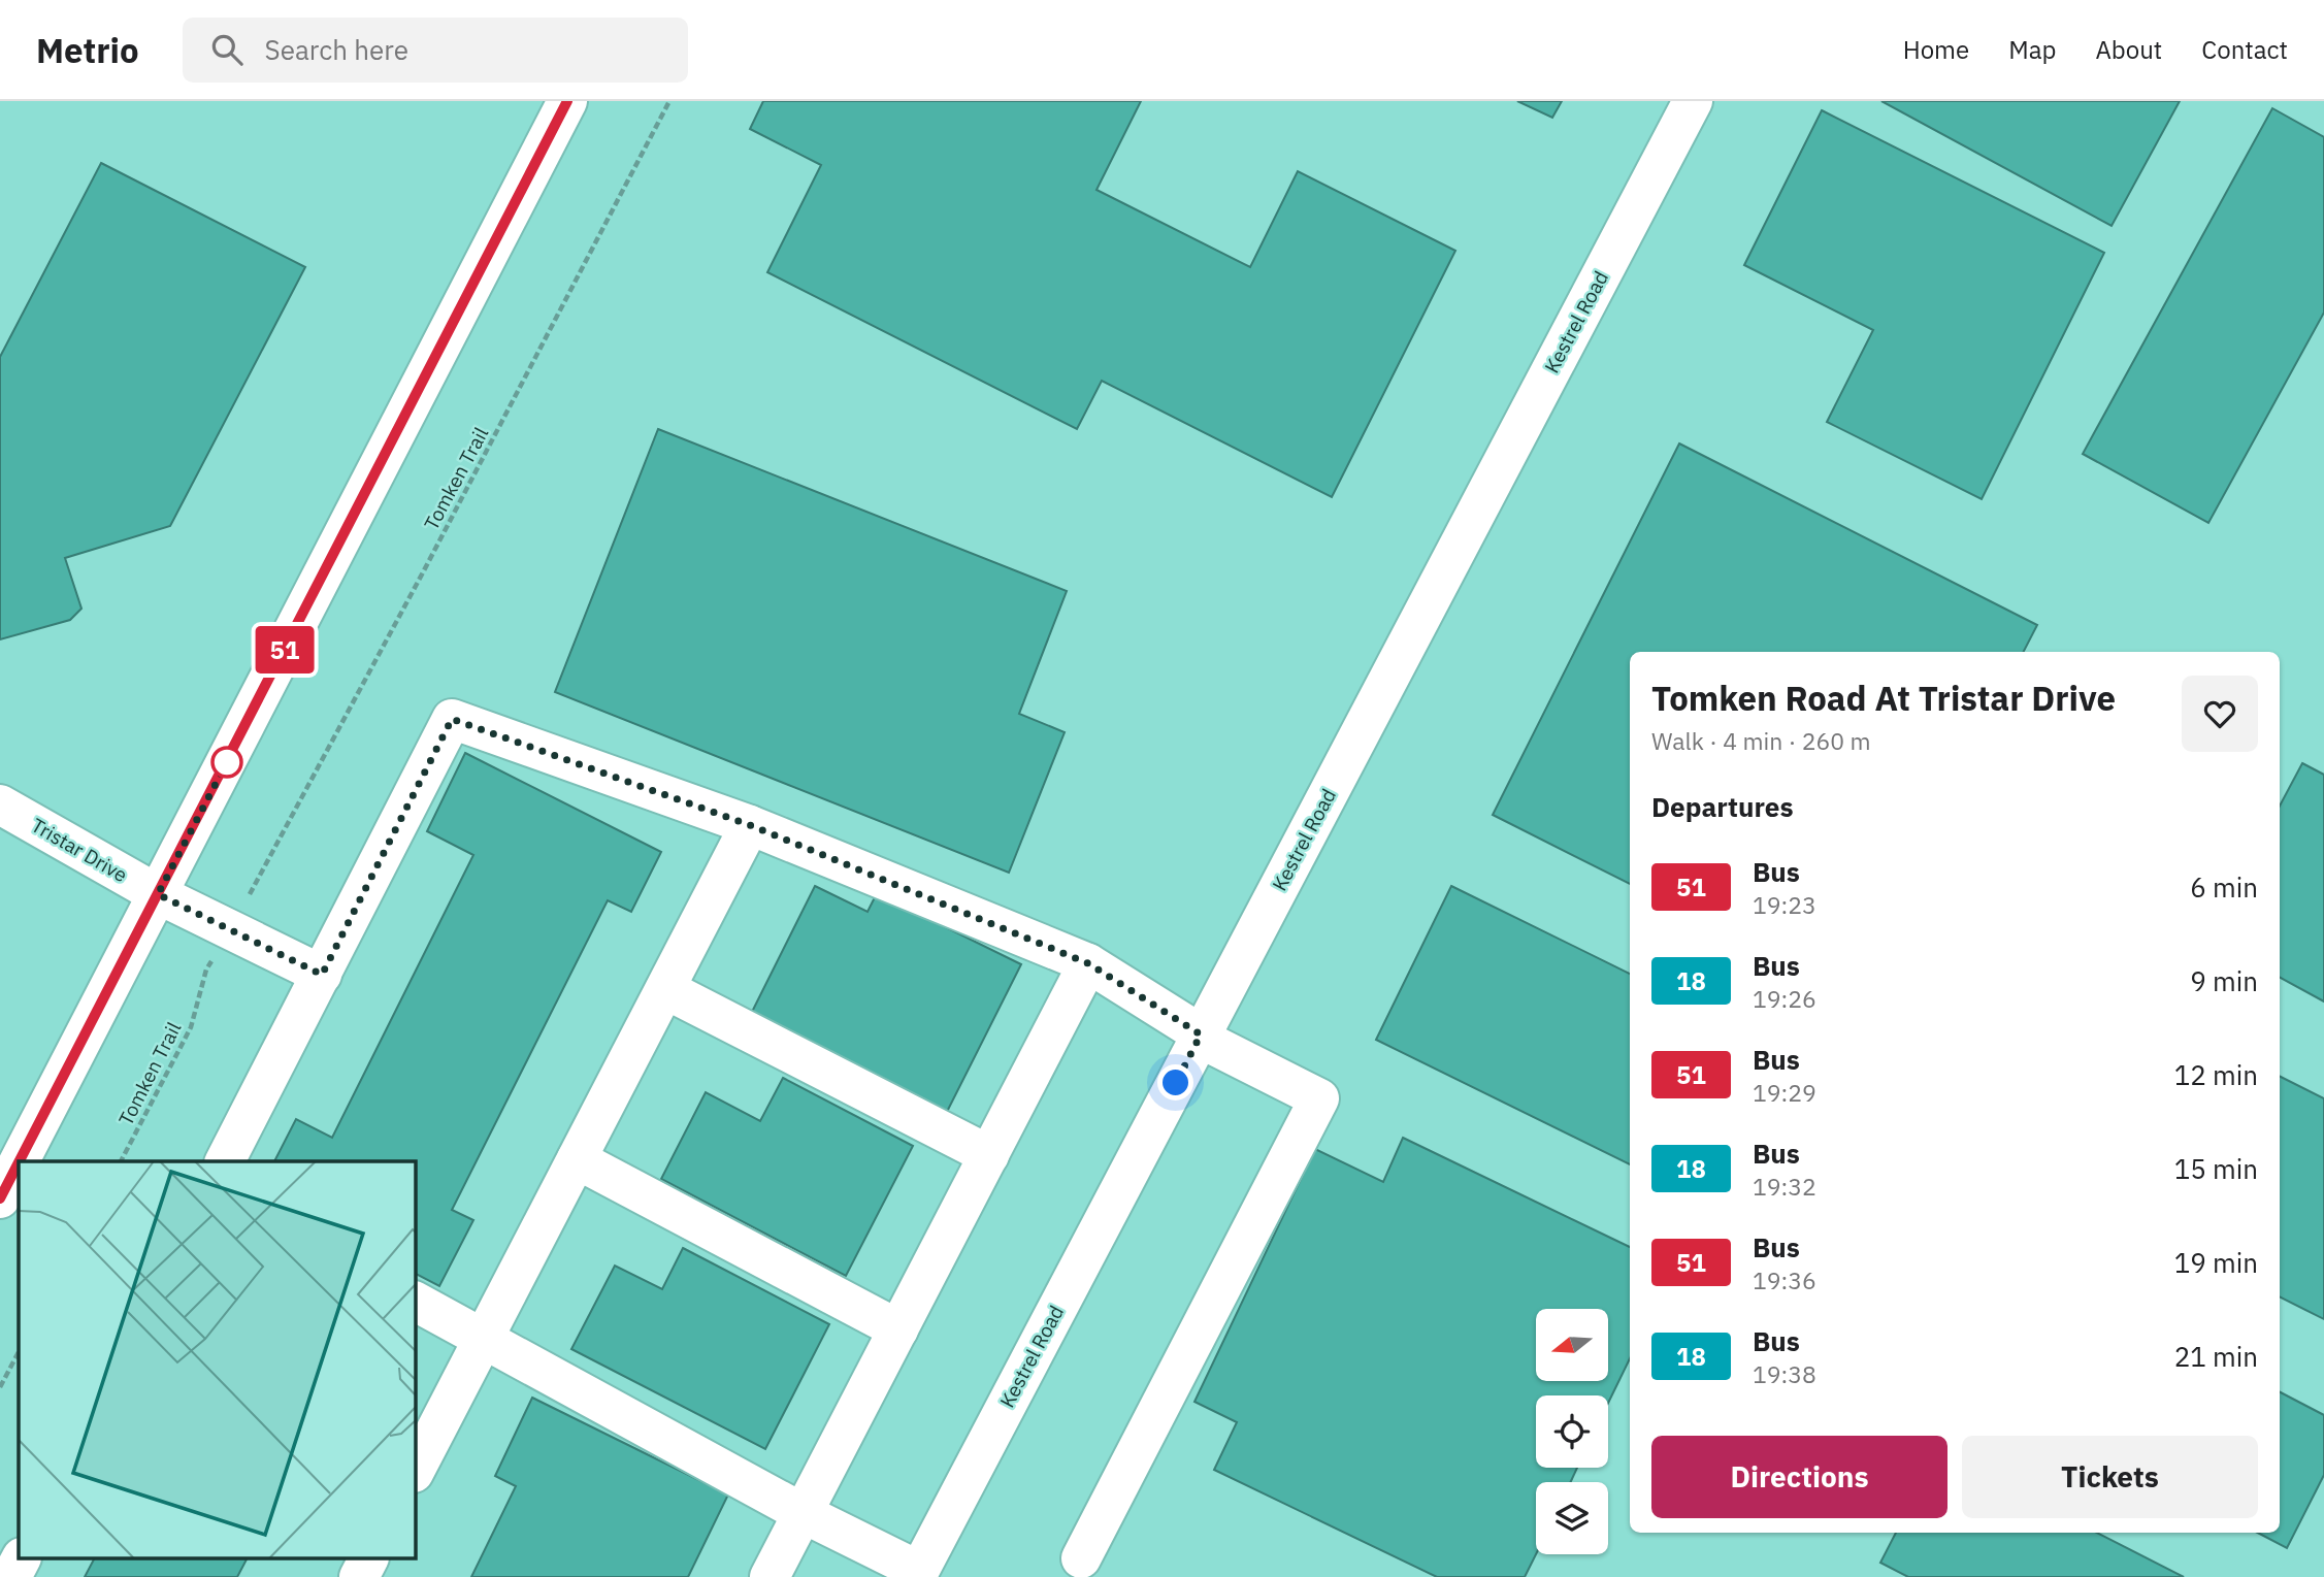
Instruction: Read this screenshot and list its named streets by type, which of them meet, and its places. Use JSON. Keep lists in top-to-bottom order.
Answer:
{
  "streets": {
    "street": ["Kestrel Road", "Tristar Drive"],
    "path": ["Tomken Trail"]
  },
  "lines": ["bus line 51"],
  "north": "left",
  "page": {
    "header": "Metrio",
    "search": "Search here",
    "nav": [
      "Home",
      "Map",
      "About",
      "Contact"
    ],
    "on_map": "51",
    "heading": [
      ["Tomken Road At Tristar Drive", "Walk · 4 min · 260 m"],
      "Departures"
    ],
    "list": [
      {
        "mark": "51",
        "name": "Bus",
        "note": "19:23",
        "value": "6 min"
      },
      {
        "mark": "18",
        "name": "Bus",
        "note": "19:26",
        "value": "9 min"
      },
      {
        "mark": "51",
        "name": "Bus",
        "note": "19:29",
        "value": "12 min"
      },
      {
        "mark": "18",
        "name": "Bus",
        "note": "19:32",
        "value": "15 min"
      },
      {
        "mark": "51",
        "name": "Bus",
        "note": "19:36",
        "value": "19 min"
      },
      {
        "mark": "18",
        "name": "Bus",
        "note": "19:38",
        "value": "21 min"
      }
    ],
    "buttons": ["Directions", "Tickets"]
  }
}
